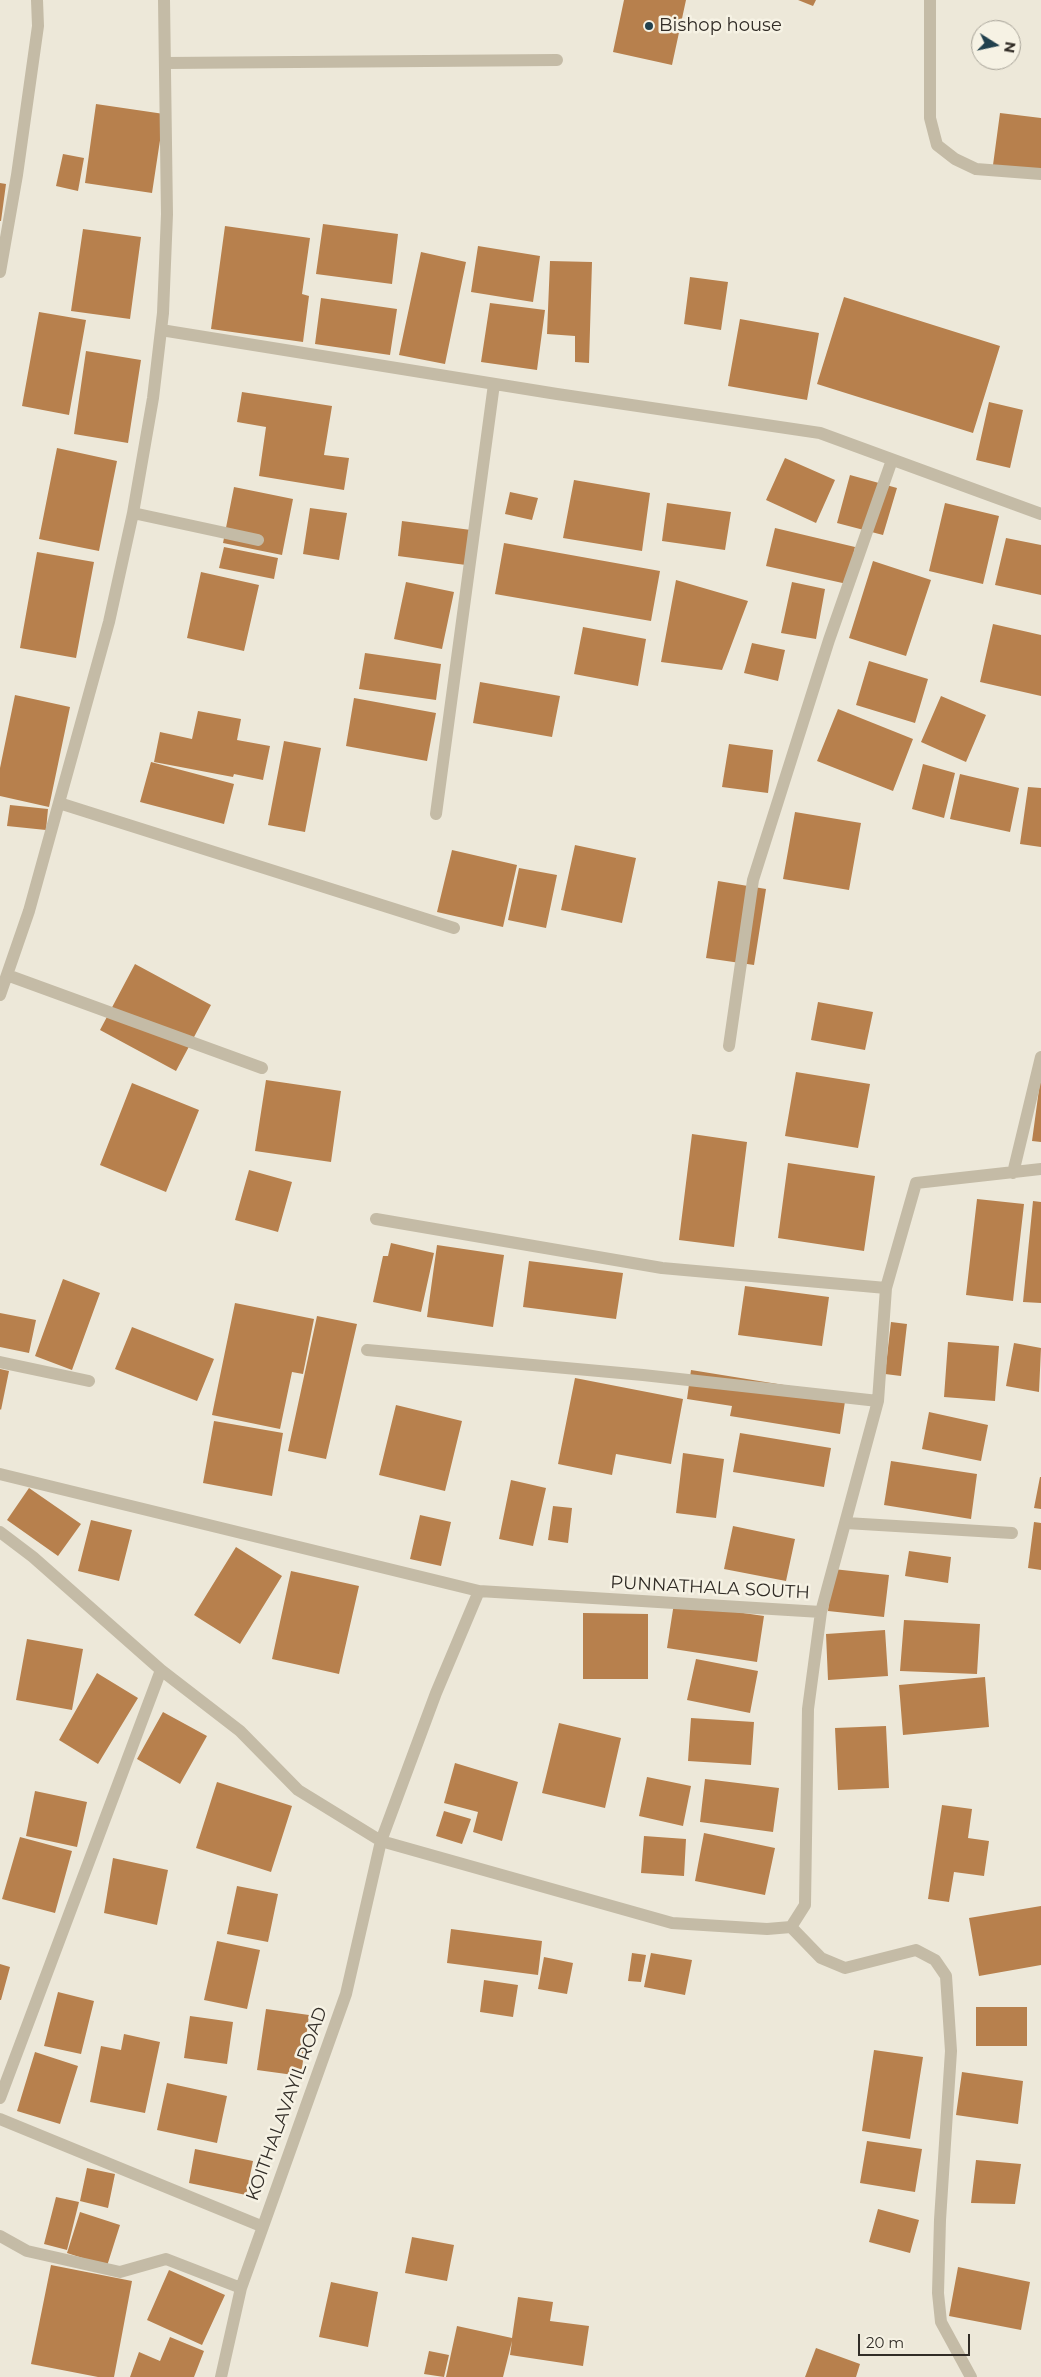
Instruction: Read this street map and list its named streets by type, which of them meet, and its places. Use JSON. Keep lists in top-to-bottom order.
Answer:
{
  "streets": {
    "street": ["PUNNATHALA SOUTH", "KOITHALAVAYIL ROAD"]
  },
  "places": ["Bishop house"],
  "scale_bar": "20 m",
  "north": "right"
}
